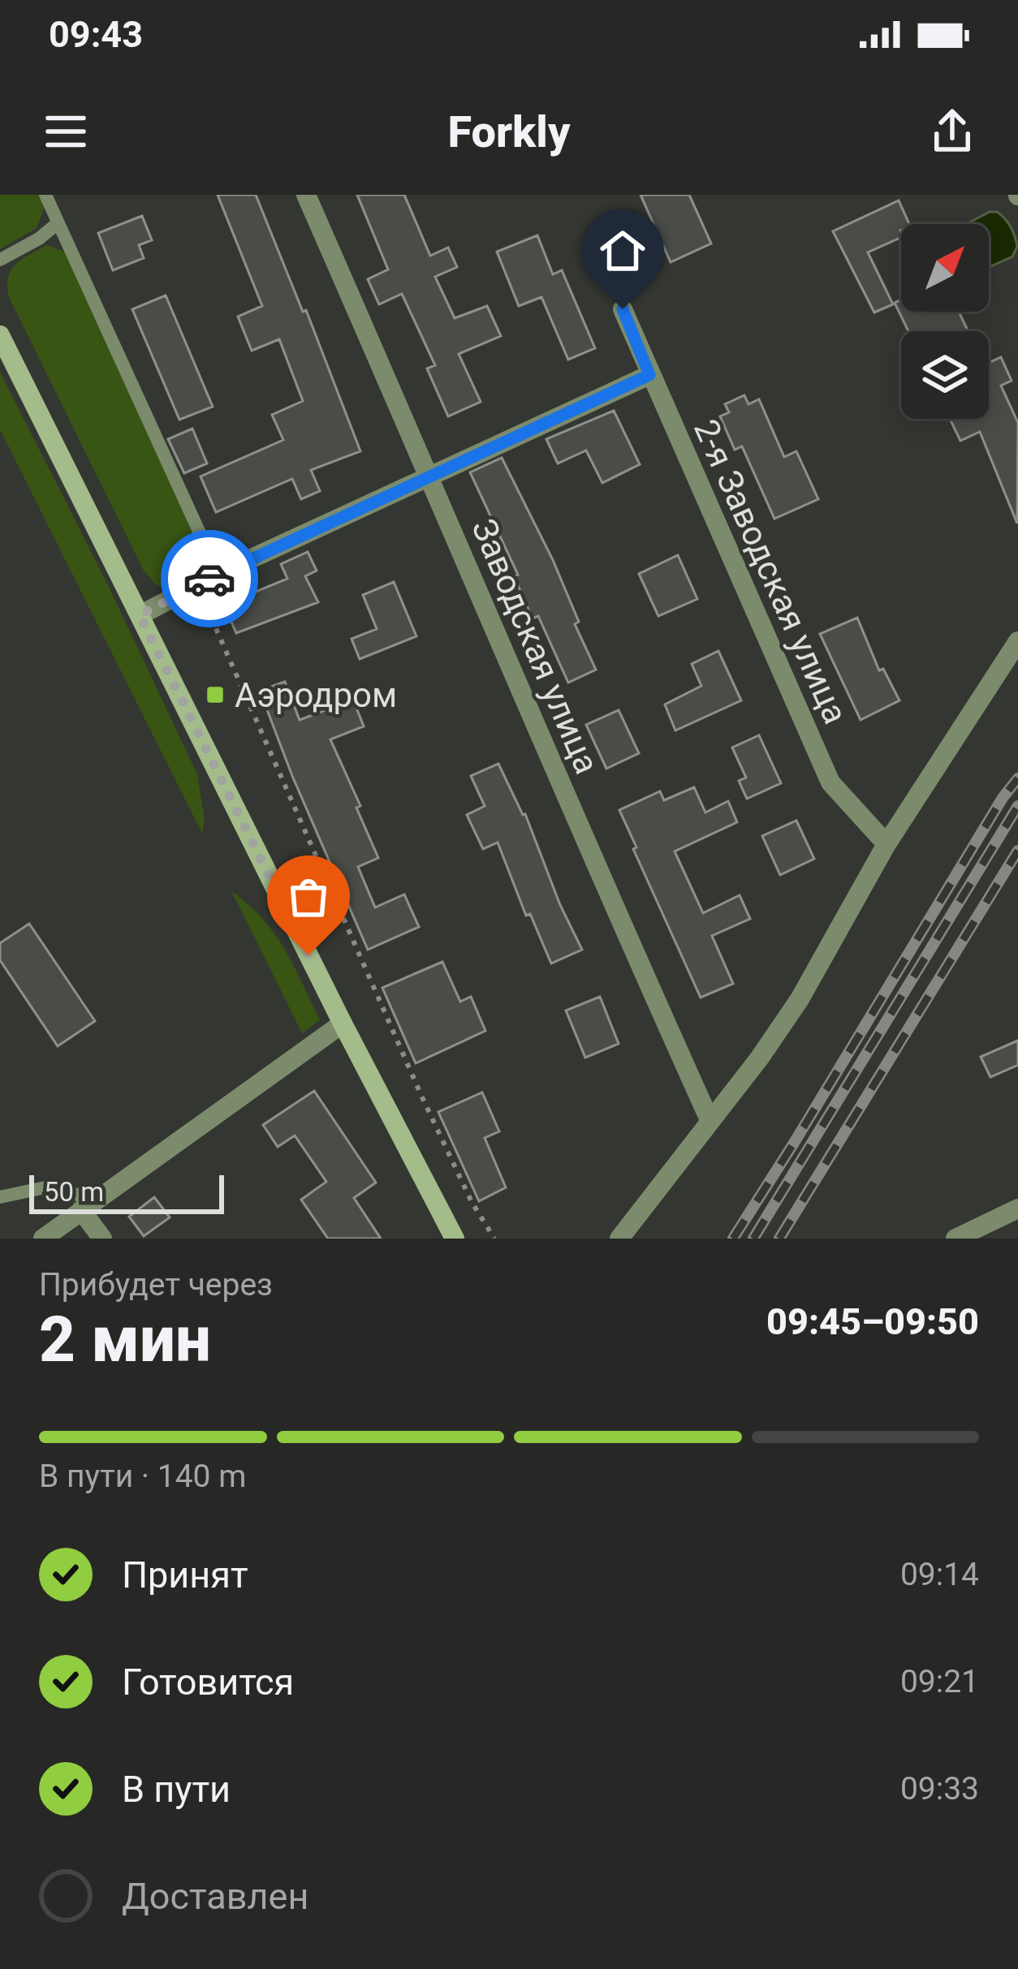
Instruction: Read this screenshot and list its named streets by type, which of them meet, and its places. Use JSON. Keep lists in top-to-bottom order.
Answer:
{
  "streets": {
    "street": ["2-я Заводская улица", "Заводская улица"]
  },
  "places": {
    "transit": ["Аэродром"]
  },
  "scale_bar": "50 m",
  "north": "top right",
  "page": {
    "status": "09:43",
    "header": "Forkly",
    "scale": "50 m",
    "heading": ["2 мин", "Прибудет через", "09:45–09:50"],
    "bar": "В пути · 140 m",
    "list": [
      ["Принят", "09:14"],
      ["Готовится", "09:21"],
      ["В пути", "09:33"],
      "Доставлен"
    ]
  }
}
